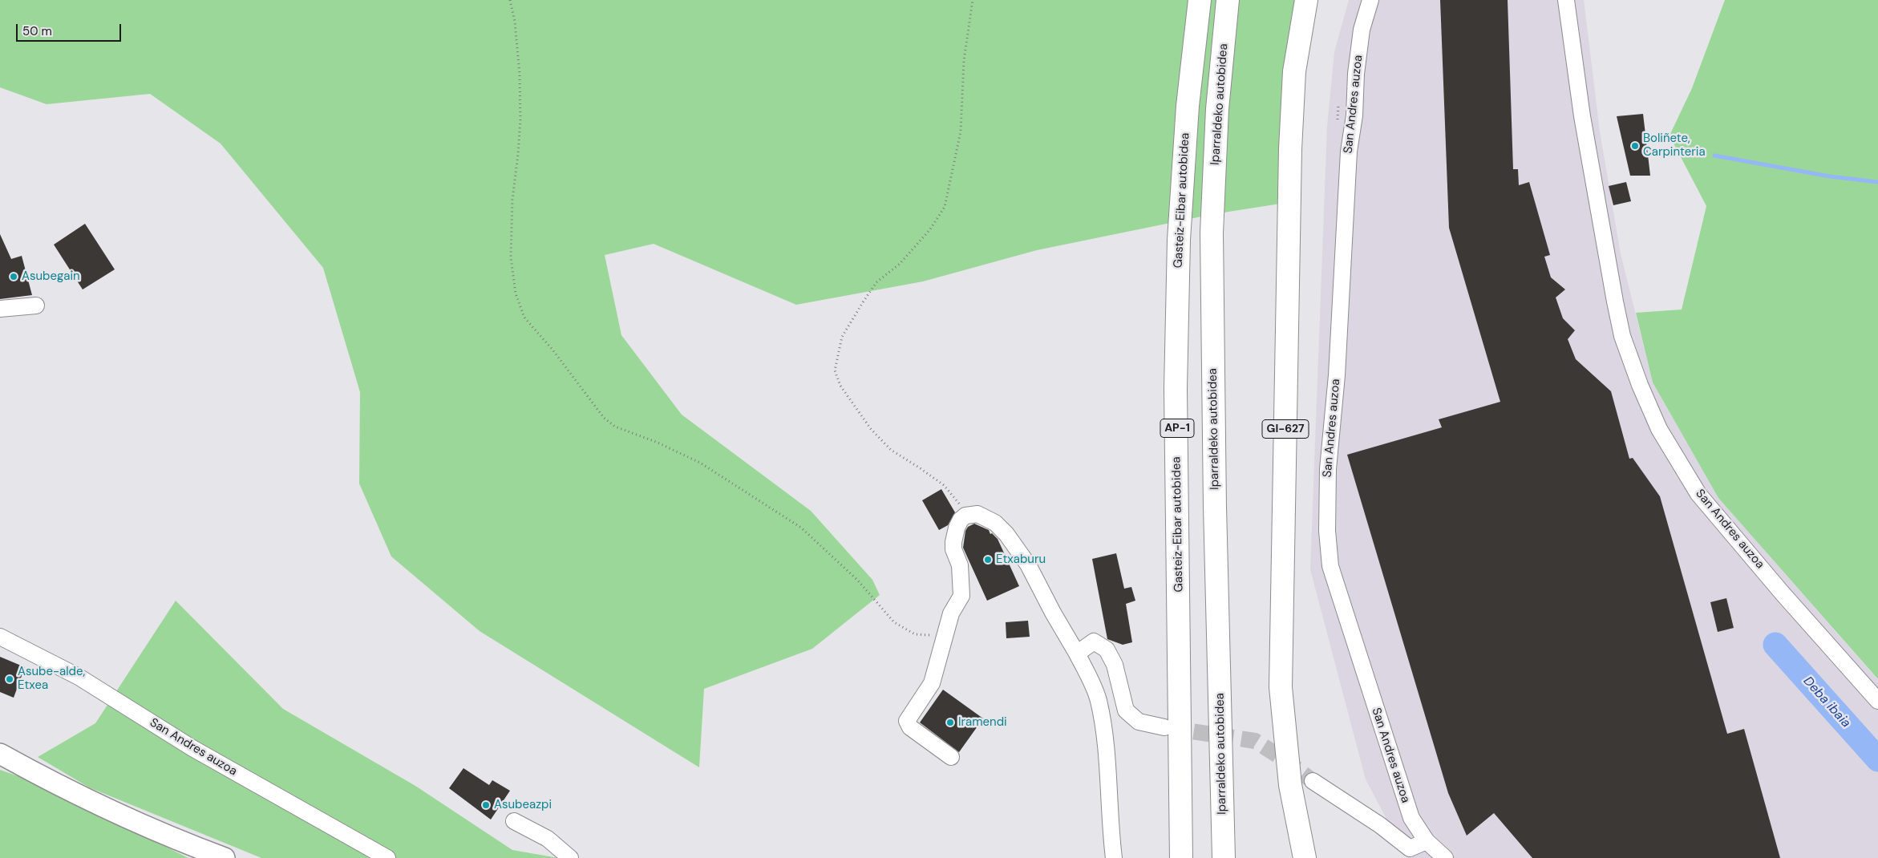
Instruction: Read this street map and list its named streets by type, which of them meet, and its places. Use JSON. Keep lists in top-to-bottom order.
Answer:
{
  "streets": {
    "main road": [
      "Iparraldeko autobidea",
      "Gasteiz-Eibar autobidea",
      "AP-1",
      "GI-627"
    ],
    "street": ["San Andres auzoa"]
  },
  "water": ["Deba ibaia"],
  "places": [
    "Boliñete, Carpinteria",
    "Asubegain",
    "Etxaburu",
    "Asube-alde, Etxea",
    "Iramendi",
    "Asubeazpi"
  ],
  "scale_bar": "50 m"
}
